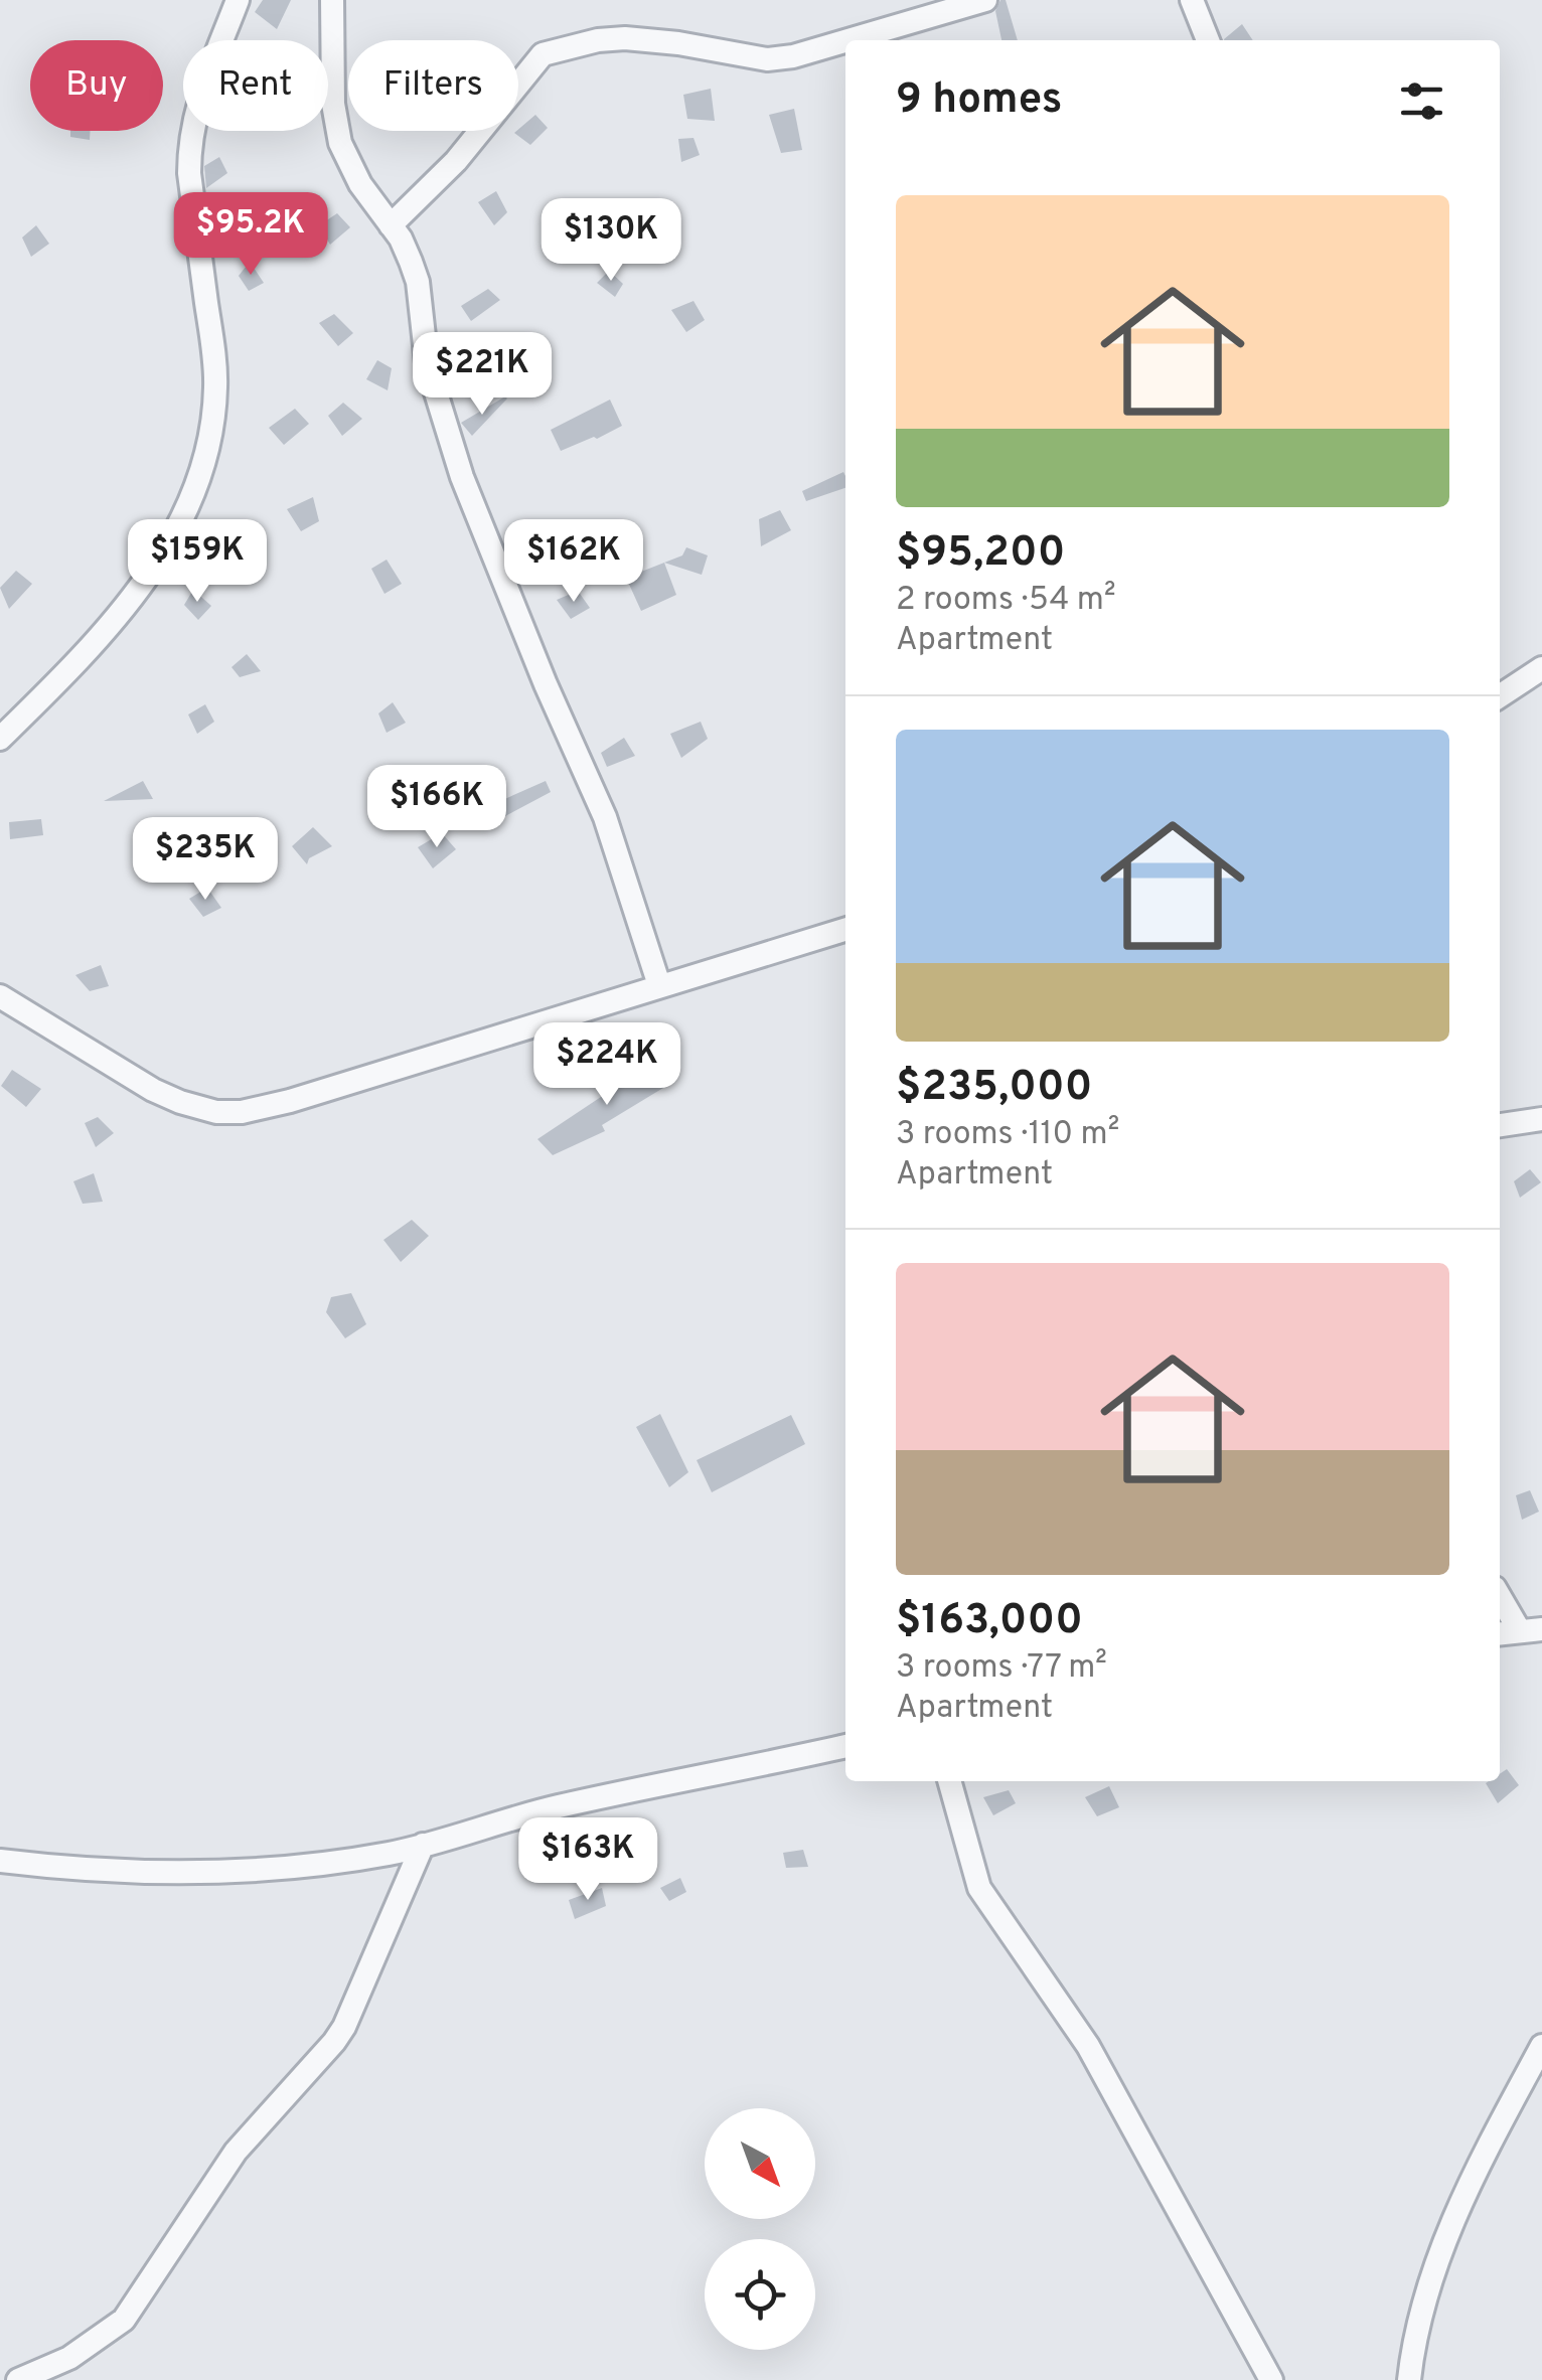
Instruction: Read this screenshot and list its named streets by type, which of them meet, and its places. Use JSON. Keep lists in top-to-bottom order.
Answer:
{
  "north": "bottom right",
  "page": {
    "chip": ["Buy", "Rent", "Filters"],
    "heading": "9 homes",
    "list": [
      {
        "name": "$95,200",
        "note": "2 rooms · 54 m² · Apartment"
      },
      {
        "name": "$235,000",
        "note": "3 rooms · 110 m² · Apartment"
      },
      {
        "name": "$163,000",
        "note": "3 rooms · 77 m² · Apartment"
      }
    ],
    "price": [
      "$95.2K",
      "$130K",
      "$221K",
      "$159K",
      "$162K",
      "$166K",
      "$235K",
      "$224K",
      "$163K"
    ]
  }
}
